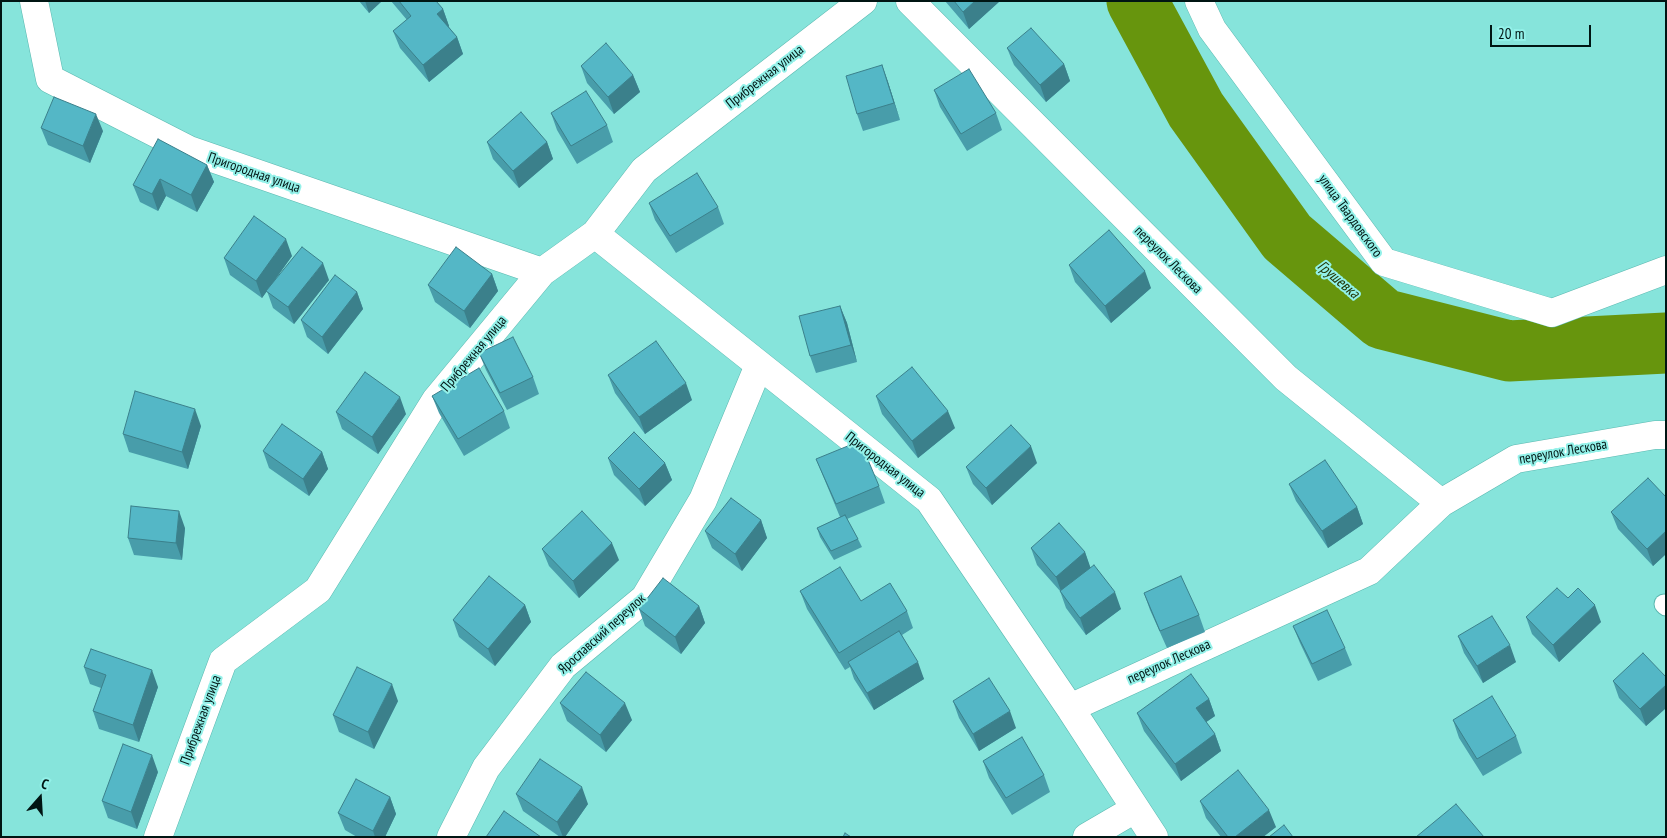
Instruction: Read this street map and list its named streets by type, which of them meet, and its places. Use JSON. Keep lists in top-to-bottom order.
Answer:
{
  "streets": {
    "street": [
      "Прибрежная улица",
      "Пригородная улица",
      "улица Твардовского",
      "переулок Лескова",
      "Ярославский переулок"
    ]
  },
  "crossings": [
    ["Прибрежная улица", "Пригородная улица"],
    ["Пригородная улица", "переулок Лескова"],
    ["Пригородная улица", "Ярославский переулок"]
  ],
  "water": ["Грушевка"],
  "scale_bar": "20 m",
  "north": "top"
}
